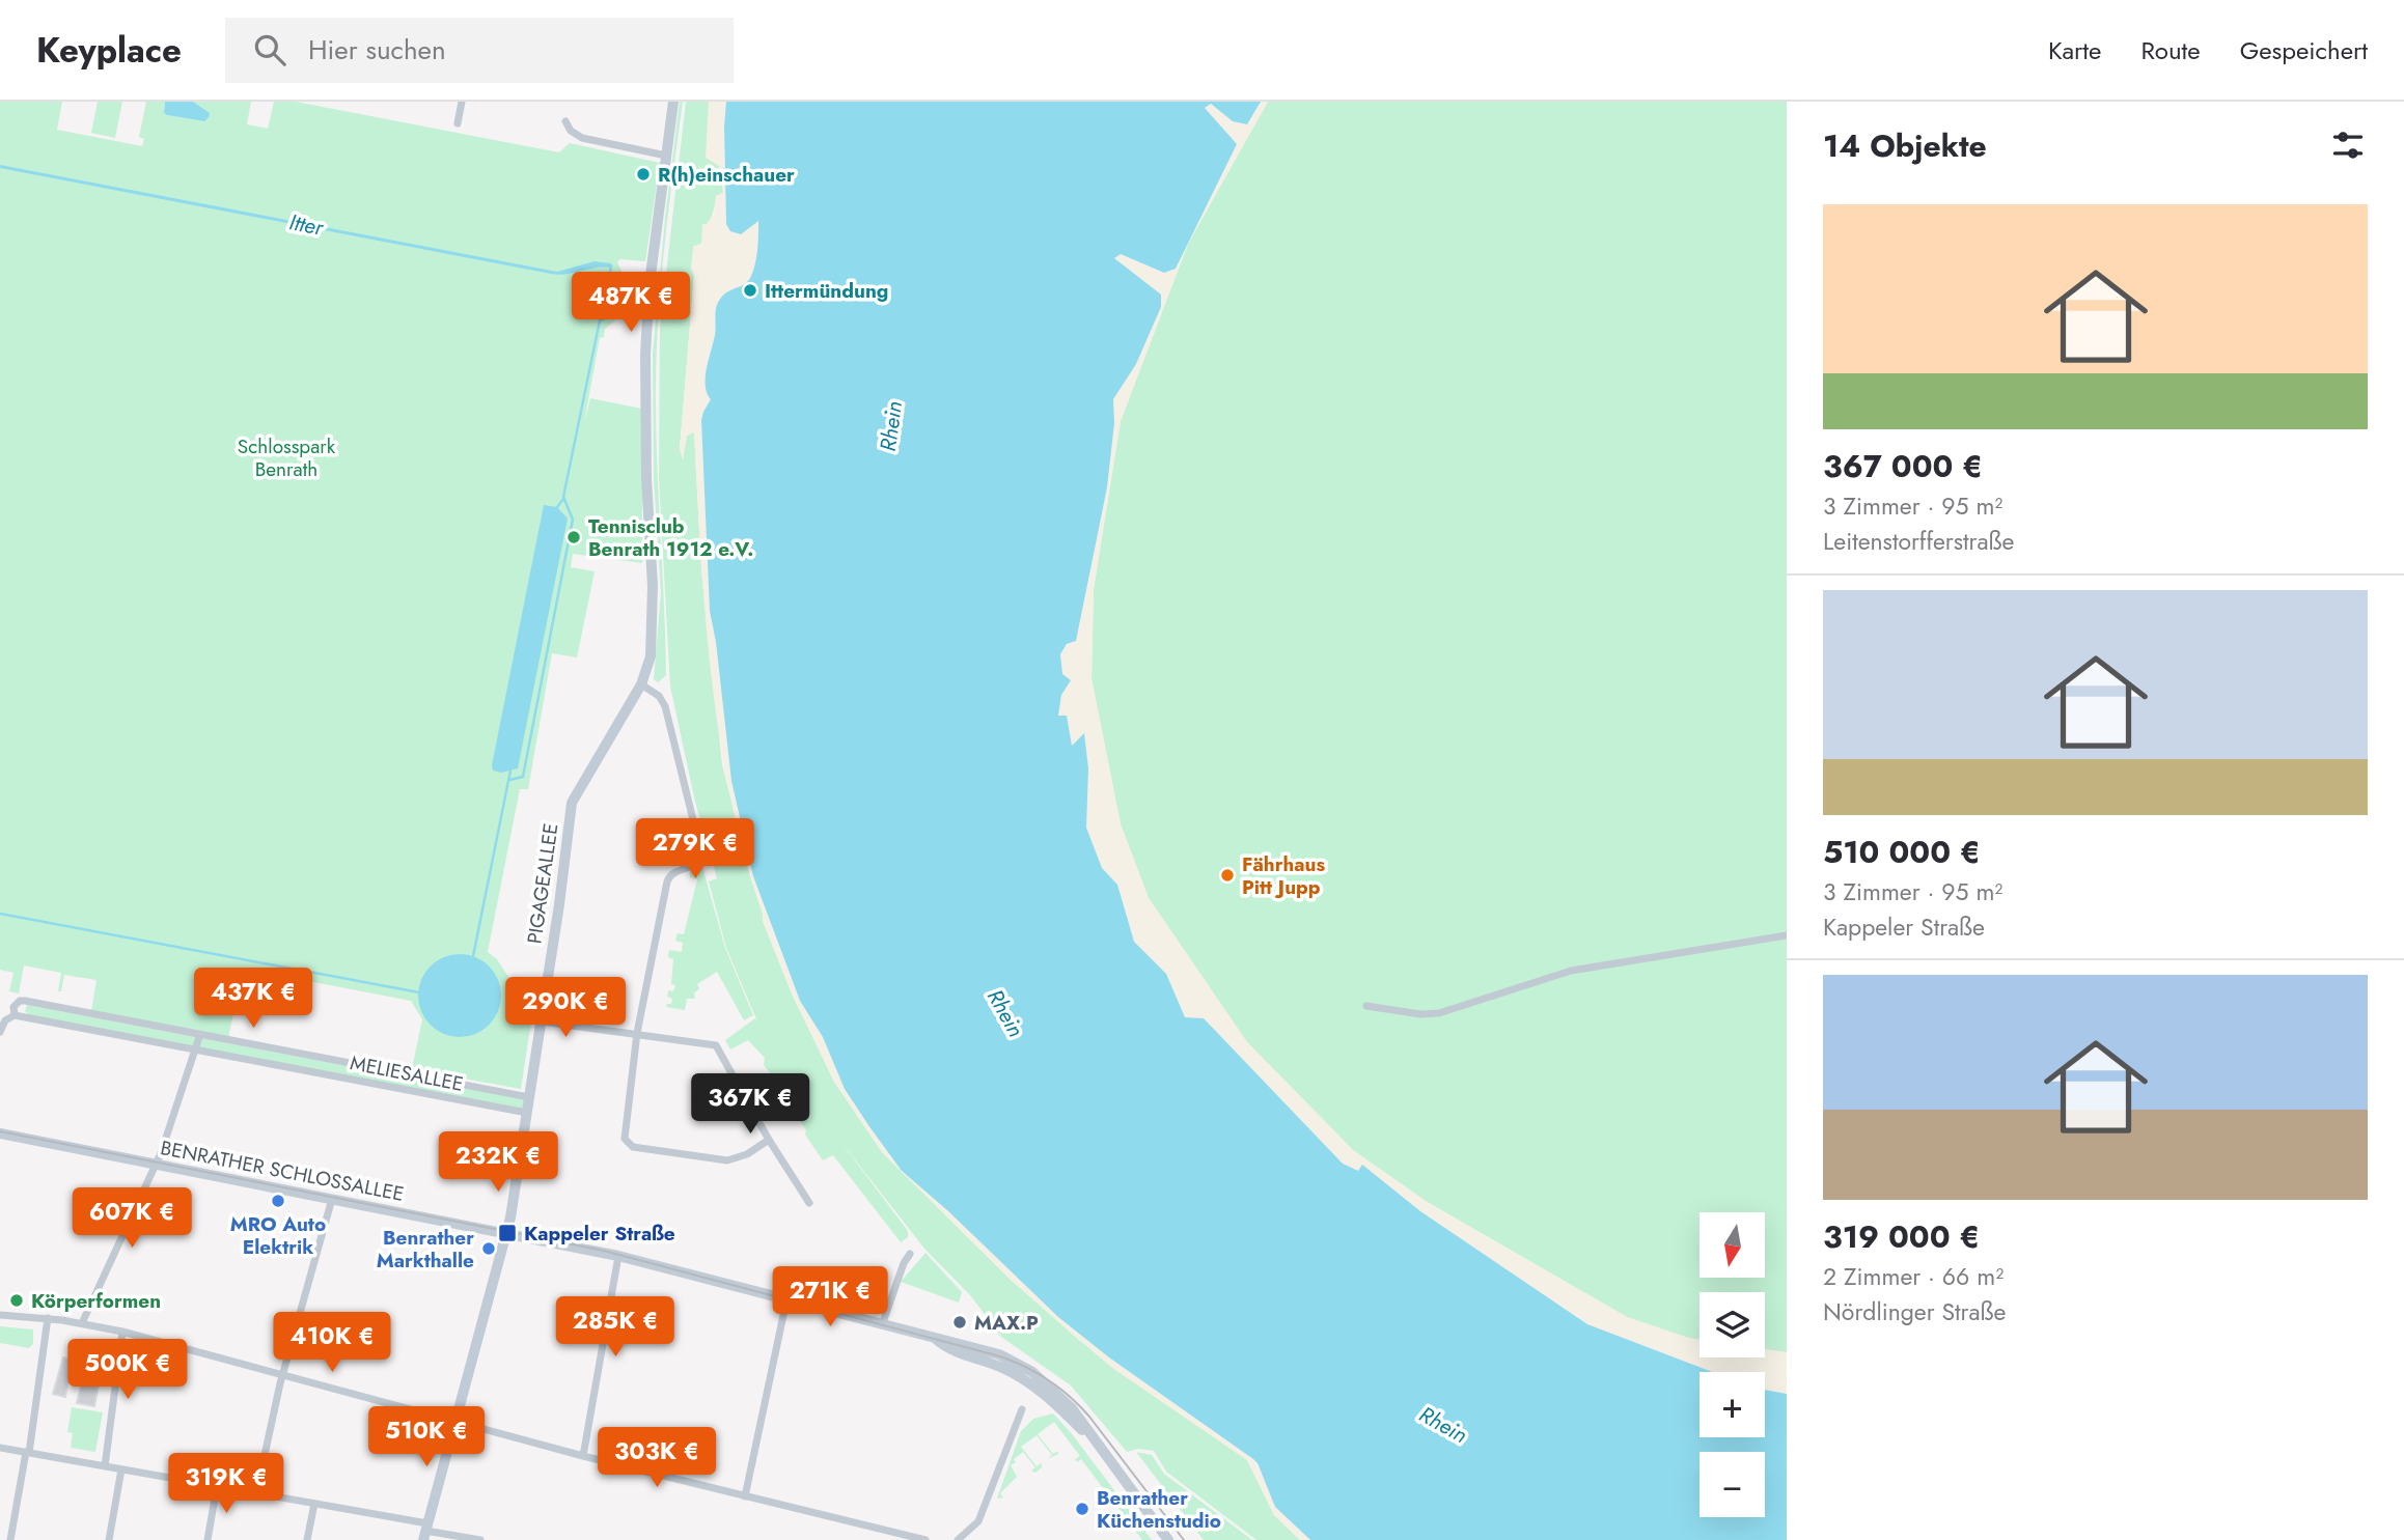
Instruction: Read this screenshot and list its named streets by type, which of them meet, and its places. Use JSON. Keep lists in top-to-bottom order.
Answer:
{
  "streets": {
    "main road": ["PIGAGEALLEE", "BENRATHER SCHLOSSALLEE"],
    "street": ["MELIESALLEE"]
  },
  "crossings": [
    ["PIGAGEALLEE", "MELIESALLEE"],
    ["PIGAGEALLEE", "BENRATHER SCHLOSSALLEE"]
  ],
  "water": ["Itter", "Rhein"],
  "parks": ["Schlosspark Benrath"],
  "places": {
    "other": [
      "R(h)einschauer",
      "Ittermündung",
      "Tennisclub Benrath 1912 e.V.",
      "Fährhaus Pitt Jupp",
      "MRO Auto Elektrik",
      "Benrather Markthalle",
      "Körperformen",
      "MAX.P",
      "Benrather Küchenstudio"
    ],
    "transit": ["Kappeler Straße"]
  },
  "north": "bottom",
  "page": {
    "header": "Keyplace",
    "search": "Hier suchen",
    "nav": ["Karte", "Route", "Gespeichert"],
    "heading": "14 Objekte",
    "list": [
      {
        "name": "367 000 €",
        "note": "3 Zimmer · 95 m² · Leitenstorfferstraße"
      },
      {
        "name": "510 000 €",
        "note": "3 Zimmer · 95 m² · Kappeler Straße"
      },
      {
        "name": "319 000 €",
        "note": "2 Zimmer · 66 m² · Nördlinger Straße"
      }
    ],
    "price": [
      "487K €",
      "279K €",
      "437K €",
      "290K €",
      "367K €",
      "232K €",
      "607K €",
      "271K €",
      "285K €",
      "410K €",
      "500K €",
      "510K €",
      "303K €",
      "319K €"
    ],
    "map_buttons": ["+", "−"]
  }
}
